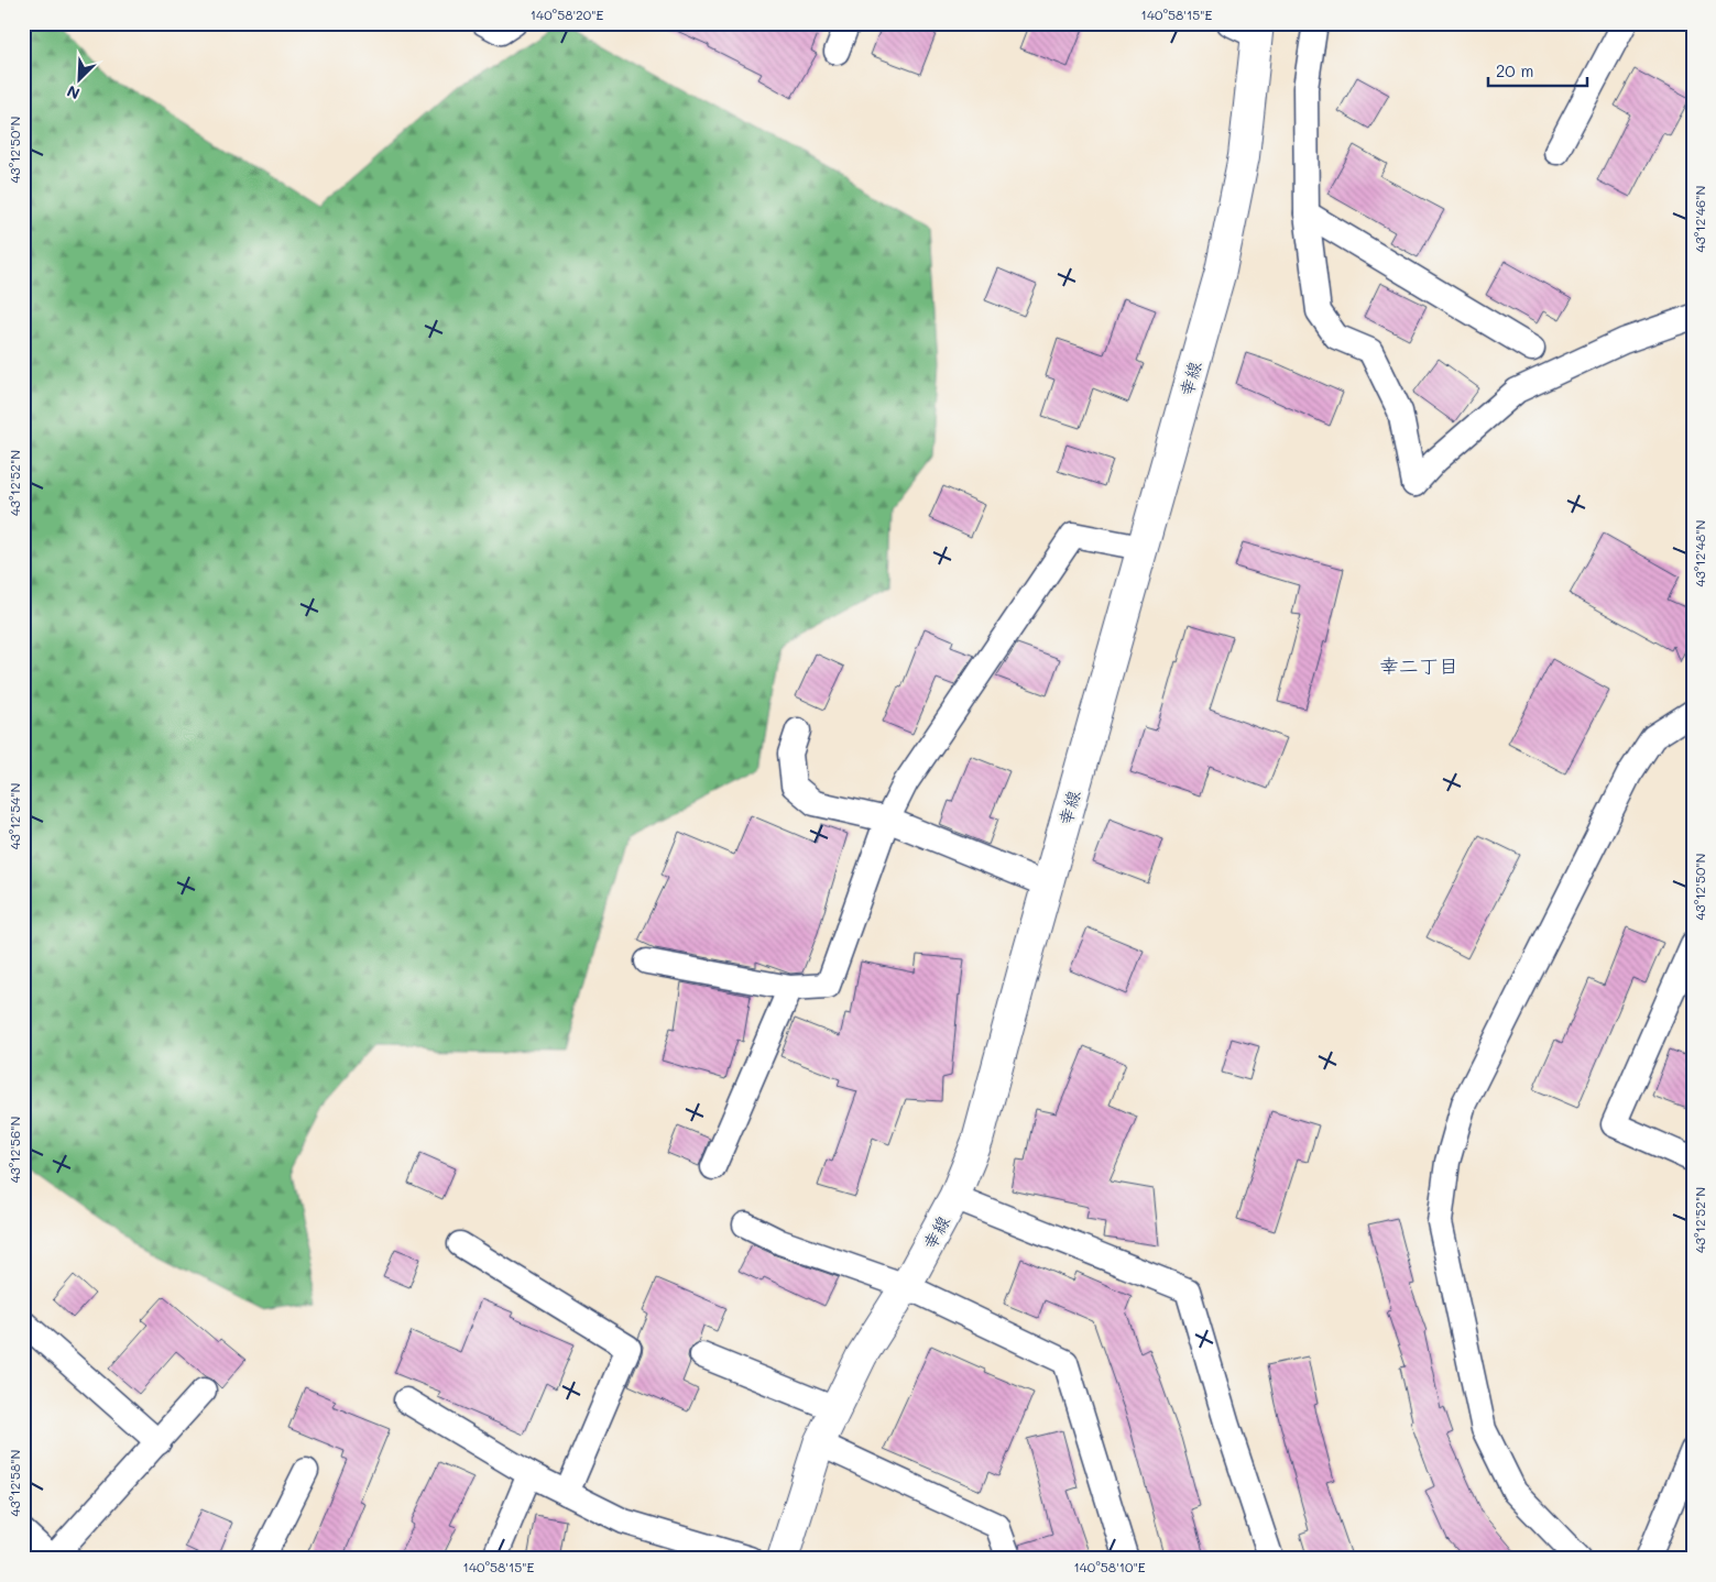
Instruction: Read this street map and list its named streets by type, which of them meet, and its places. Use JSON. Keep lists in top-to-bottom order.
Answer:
{
  "streets": {
    "street": ["幸線"]
  },
  "districts": ["幸二丁目"],
  "scale_bar": "20 m",
  "north": "bottom left",
  "coordinates": [
    "140°58'20\"E",
    "140°58'15\"E",
    "43°12'50\"N",
    "43°12'46\"N",
    "43°12'52\"N",
    "43°12'48\"N",
    "43°12'54\"N",
    "43°12'56\"N",
    "43°12'58\"N",
    "140°58'10\"E"
  ]
}
